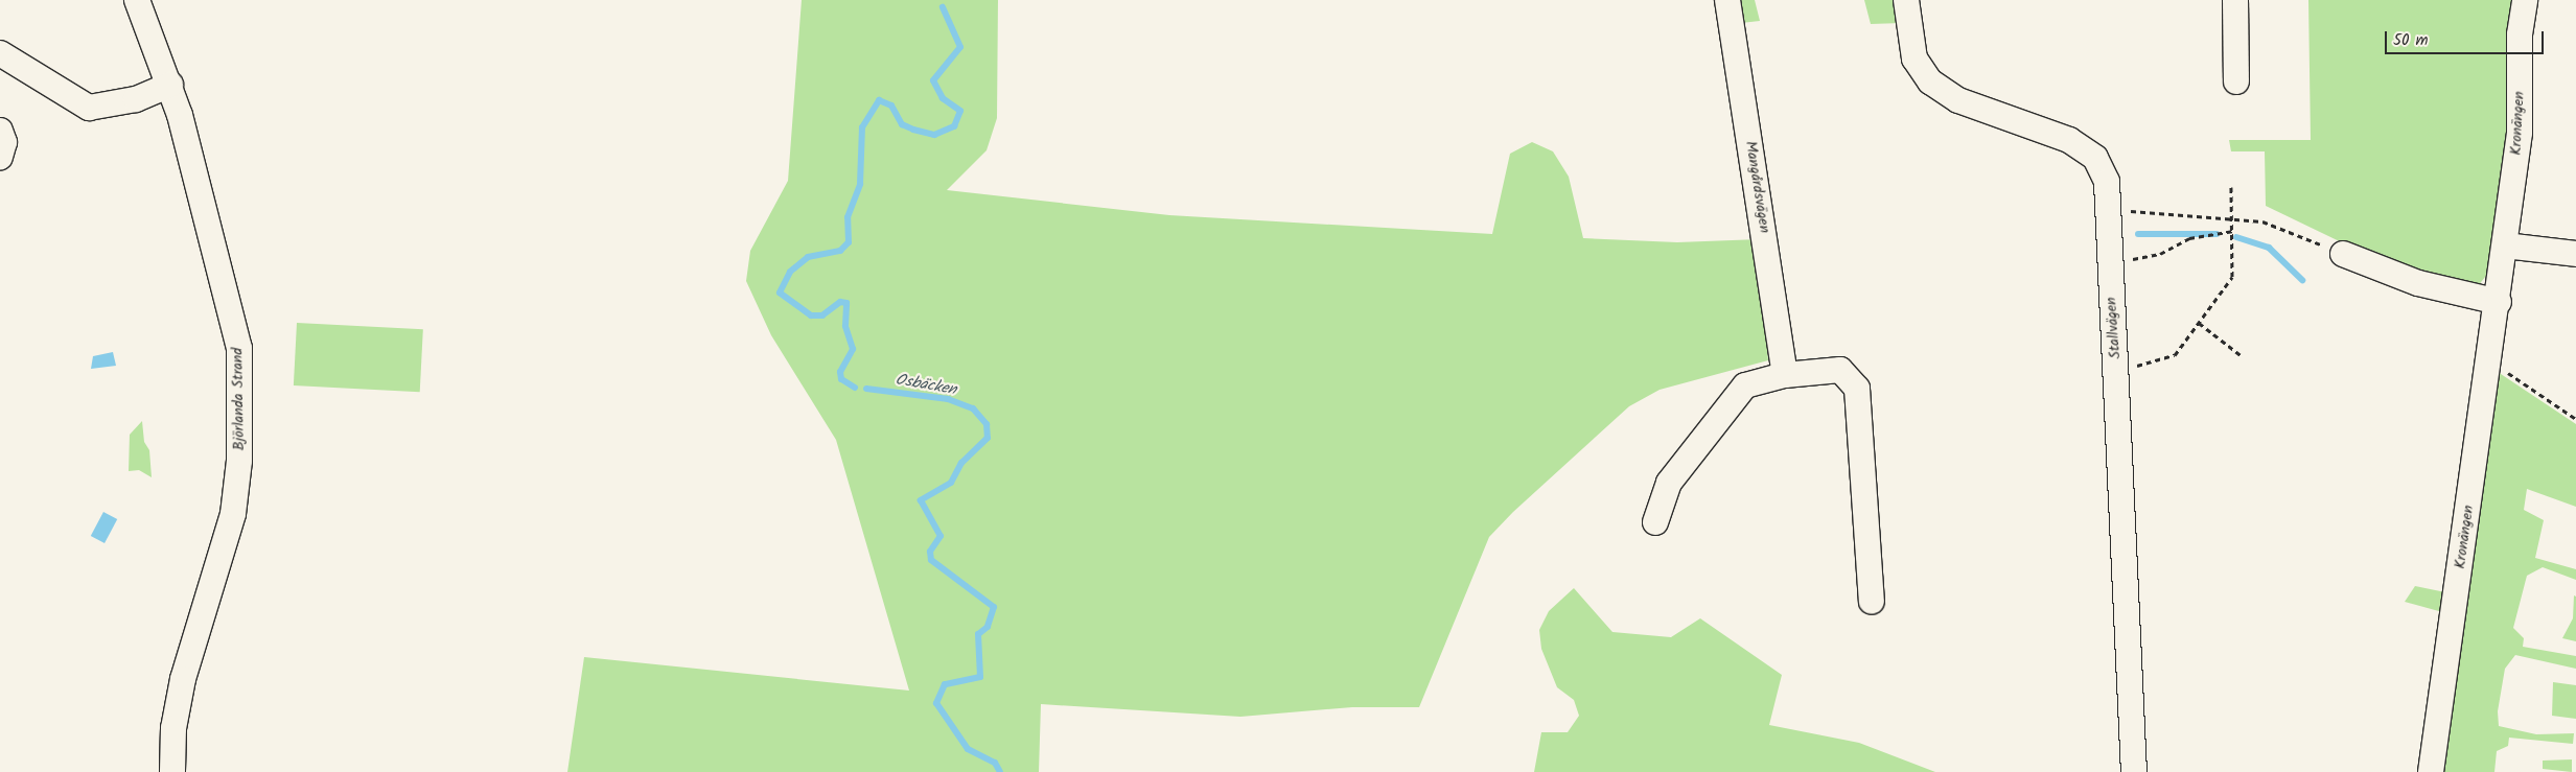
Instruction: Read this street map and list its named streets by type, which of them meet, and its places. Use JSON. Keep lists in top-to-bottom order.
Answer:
{
  "streets": {
    "street": [
      "Kronängen",
      "Mangårdsvägen",
      "Stallvägen",
      "Björlanda Strand"
    ]
  },
  "water": ["Osbäcken"],
  "scale_bar": "50 m"
}
